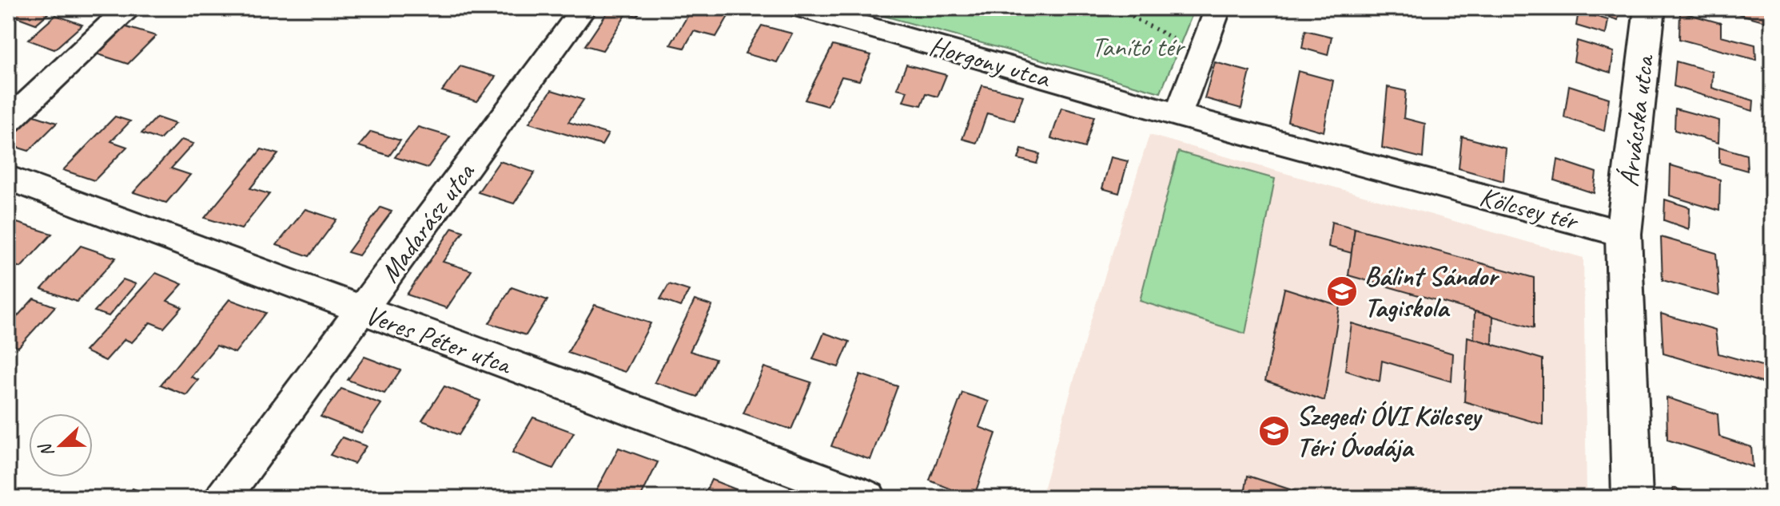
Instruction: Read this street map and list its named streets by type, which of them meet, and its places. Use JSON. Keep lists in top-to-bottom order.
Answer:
{
  "streets": {
    "street": [
      "Horgony utca",
      "Árvácska utca",
      "Kölcsey tér",
      "Madarász utca",
      "Veres Péter utca"
    ]
  },
  "crossings": [
    ["Horgony utca", "Kölcsey tér"],
    ["Árvácska utca", "Kölcsey tér"],
    ["Madarász utca", "Veres Péter utca"]
  ],
  "parks": ["Tanító tér"],
  "places": {
    "school or university": ["Bálint Sándor Tagiskola", "Szegedi ÓVI Kölcsey Téri Óvodája"]
  },
  "north": "left"
}
